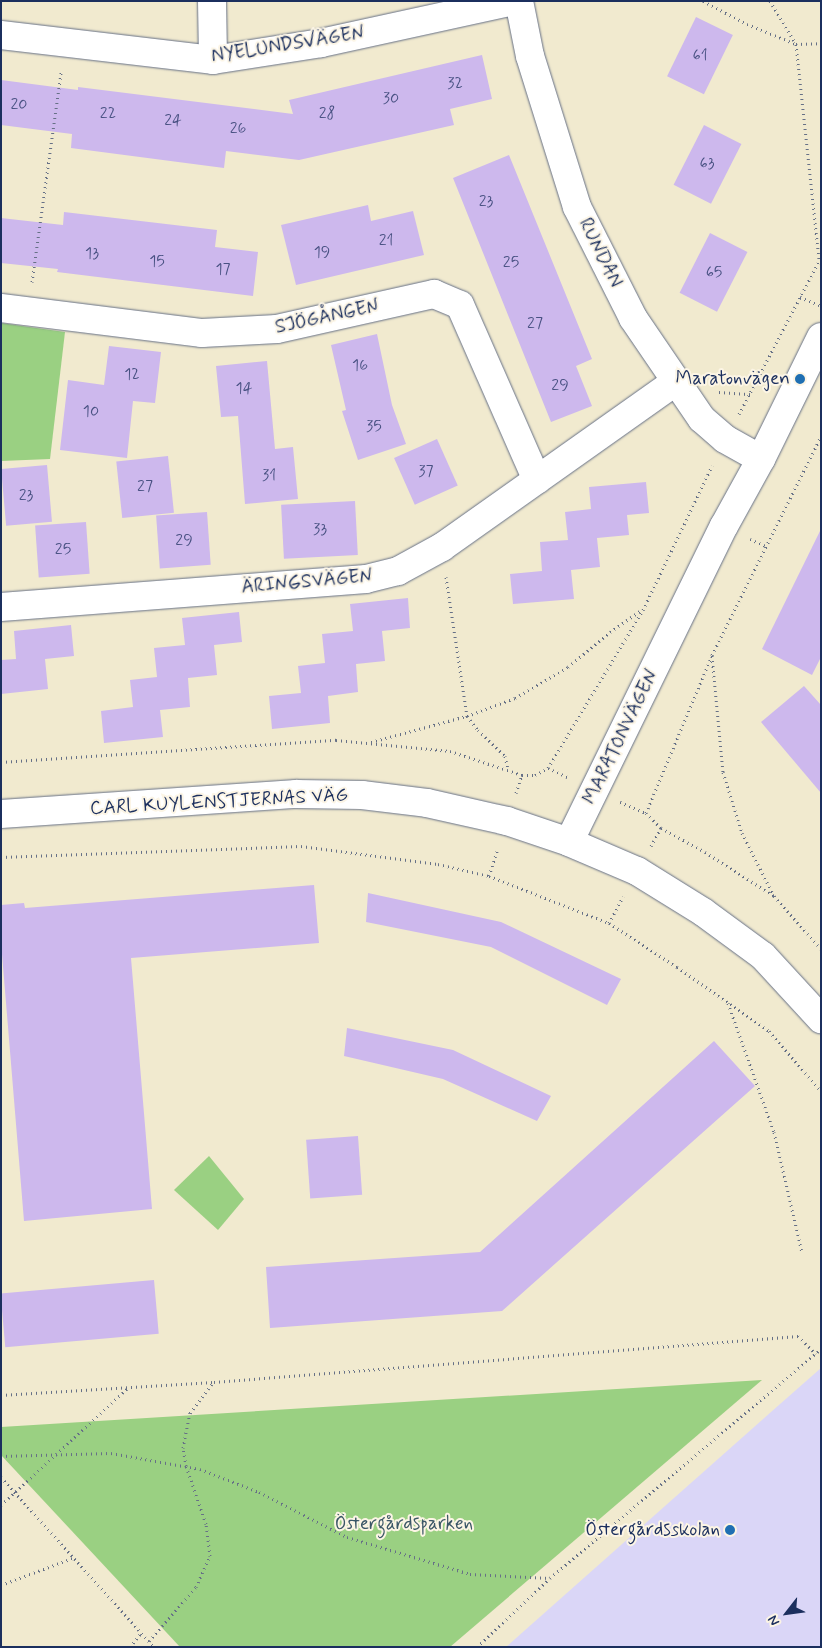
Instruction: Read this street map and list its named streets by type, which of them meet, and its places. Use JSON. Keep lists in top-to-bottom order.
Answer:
{
  "streets": {
    "street": [
      "NYELUNDSVÄGEN",
      "RUNDAN",
      "SJÖGÅNGEN",
      "ÄRINGSVÄGEN",
      "MARATONVÄGEN",
      "CARL KUYLENSTJERNAS VÄG"
    ]
  },
  "crossings": [
    ["RUNDAN", "ÄRINGSVÄGEN"],
    ["RUNDAN", "MARATONVÄGEN"],
    ["SJÖGÅNGEN", "ÄRINGSVÄGEN"],
    ["MARATONVÄGEN", "CARL KUYLENSTJERNAS VÄG"]
  ],
  "parks": ["Östergårdsparken"],
  "places": ["Maratonvägen", "Östergårdsskolan"],
  "house_numbers": [
    "61",
    "32",
    "30",
    "20",
    "22",
    "28",
    "24",
    "26",
    "63",
    "23",
    "21",
    "19",
    "13",
    "15",
    "25",
    "17",
    "65",
    "27",
    "16",
    "12",
    "29",
    "14",
    "10",
    "35",
    "37",
    "31",
    "27",
    "23",
    "33",
    "29",
    "25"
  ],
  "north": "bottom left"
}
